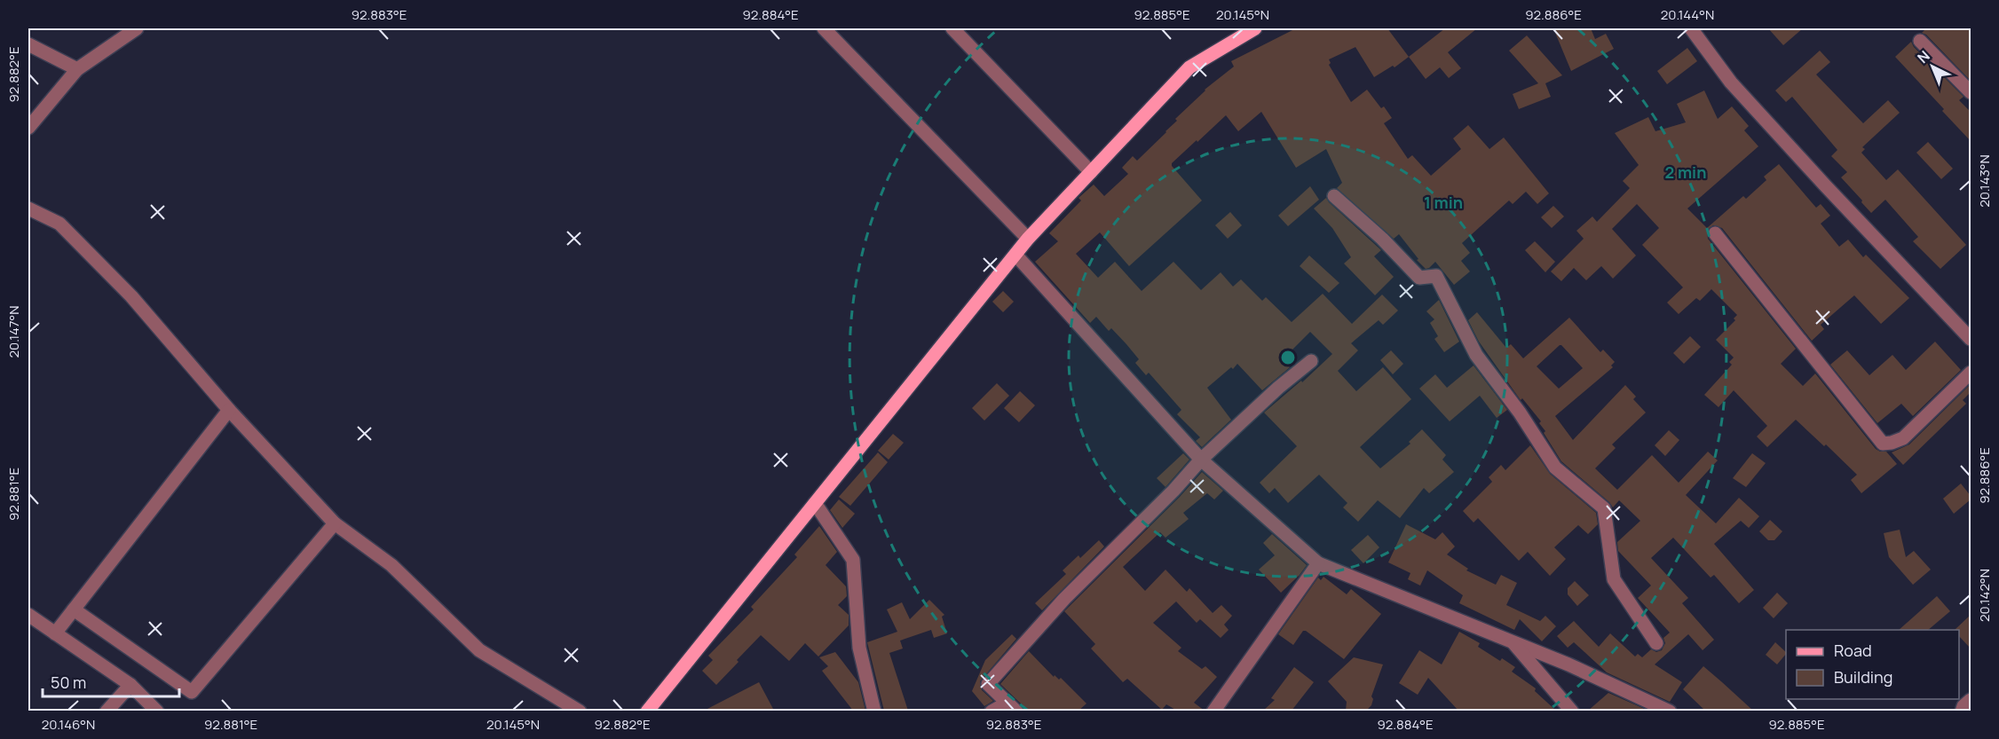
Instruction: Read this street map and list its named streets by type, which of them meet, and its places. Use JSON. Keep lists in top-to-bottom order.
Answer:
{
  "legend": ["Road", "Building"],
  "scale_bar": "50 m",
  "north": "top left",
  "coordinates": [
    "92.883°E",
    "92.884°E",
    "92.885°E",
    "20.145°N",
    "92.886°E",
    "20.144°N",
    "92.882°E",
    "20.143°N",
    "20.147°N",
    "92.881°E",
    "20.142°N",
    "20.146°N"
  ],
  "rings": ["2 min", "1 min"]
}
